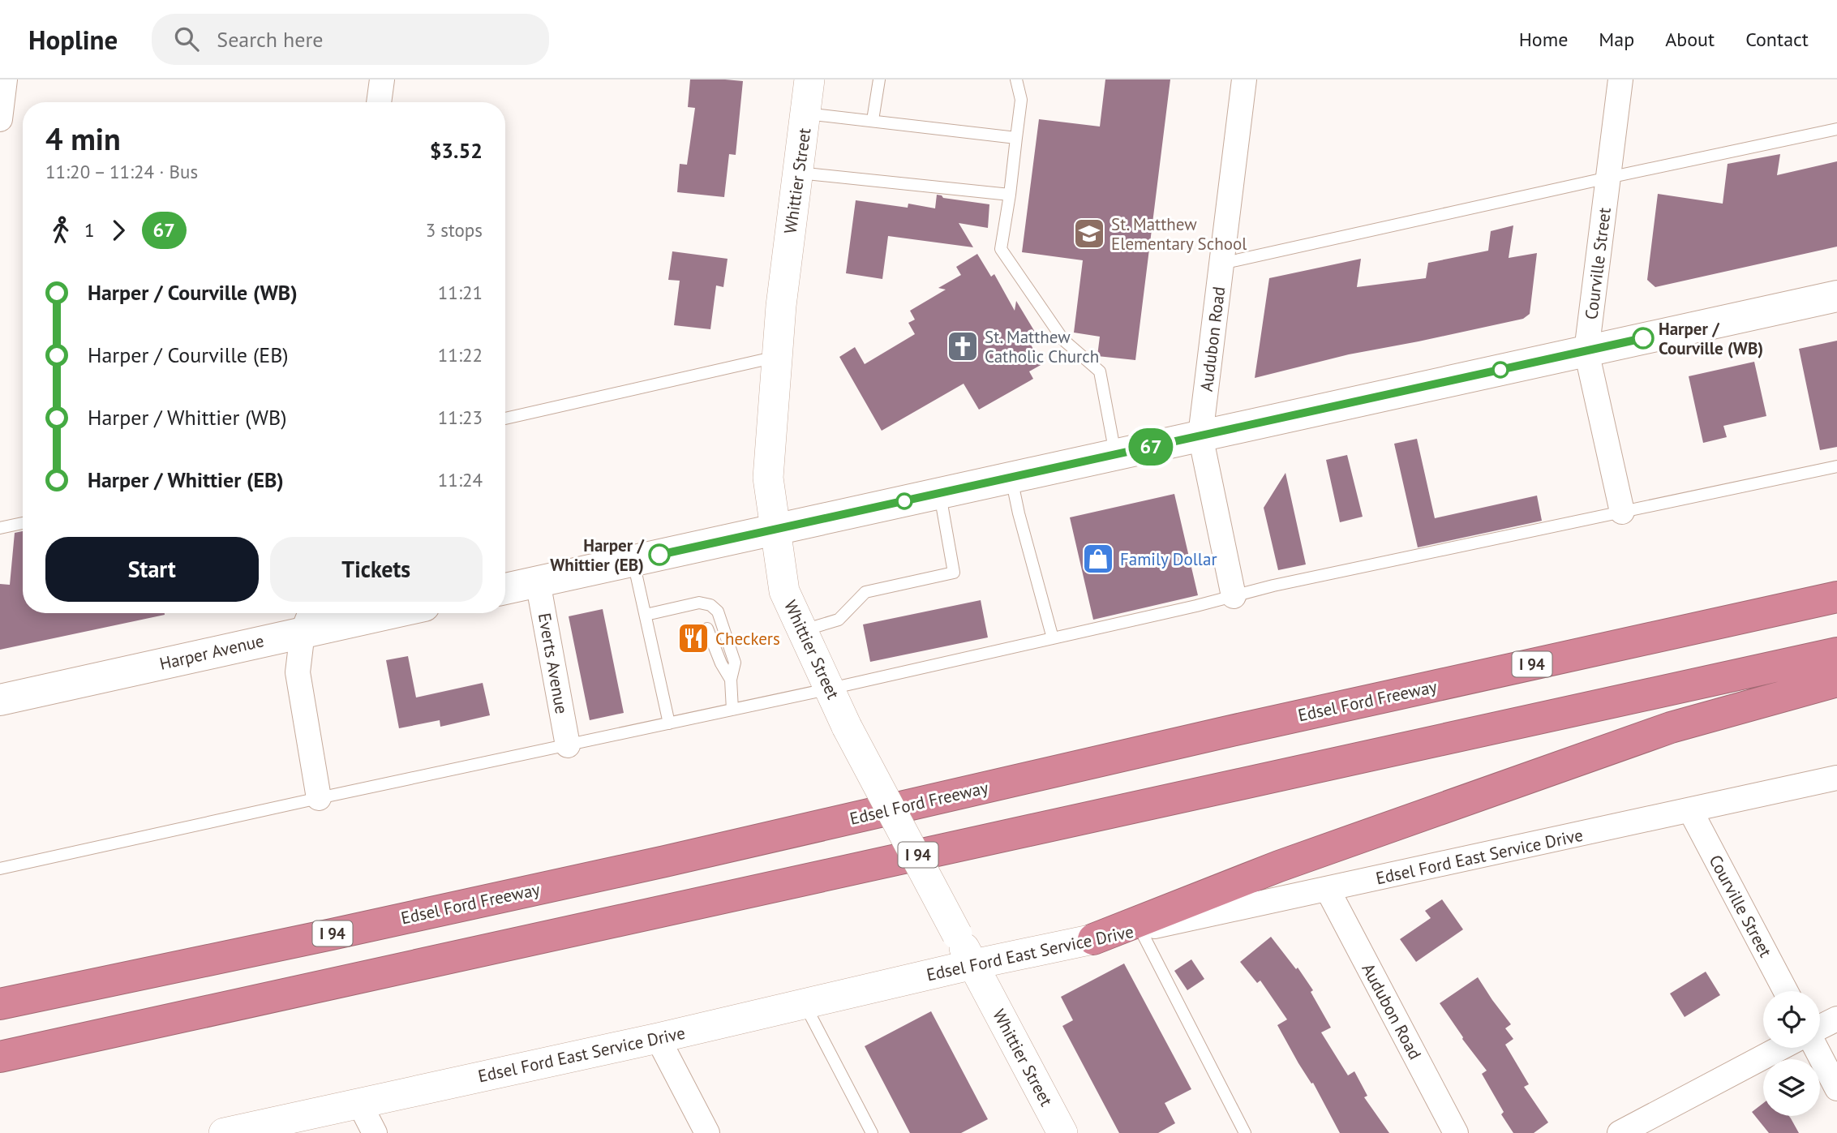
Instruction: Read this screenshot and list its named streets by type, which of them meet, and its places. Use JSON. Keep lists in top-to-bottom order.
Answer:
{
  "streets": {
    "highway": ["I 94", "Edsel Ford Freeway"],
    "main road": ["Harper Avenue"],
    "street": [
      "Whittier Street",
      "Courville Street",
      "Audubon Road",
      "Everts Avenue",
      "Edsel Ford East Service Drive"
    ]
  },
  "crossings": [
    ["Whittier Street", "Edsel Ford East Service Drive"],
    ["Courville Street", "Edsel Ford East Service Drive"],
    ["Audubon Road", "Edsel Ford East Service Drive"]
  ],
  "places": {
    "school or university": ["St. Matthew Elementary School"],
    "other": ["Harper / Courville (WB)", "Harper / Whittier (EB)"],
    "church": ["St. Matthew Catholic Church"],
    "shop": ["Family Dollar"],
    "restaurant": ["Checkers"]
  },
  "lines": ["bus line 67"],
  "page": {
    "header": "Hopline",
    "search": "Search here",
    "nav": [
      "Home",
      "Map",
      "About",
      "Contact"
    ],
    "on_map": "67",
    "heading": ["4 min", "11:20 – 11:24 · Bus", "$3.52"],
    "legs": ["1", "67", "3 stops"],
    "list": [
      {
        "name": "Harper / Courville (WB)",
        "value": "11:21"
      },
      {
        "name": "Harper / Courville (EB)",
        "value": "11:22"
      },
      {
        "name": "Harper / Whittier (WB)",
        "value": "11:23"
      },
      {
        "name": "Harper / Whittier (EB)",
        "value": "11:24"
      }
    ],
    "buttons": ["Start", "Tickets"]
  }
}
